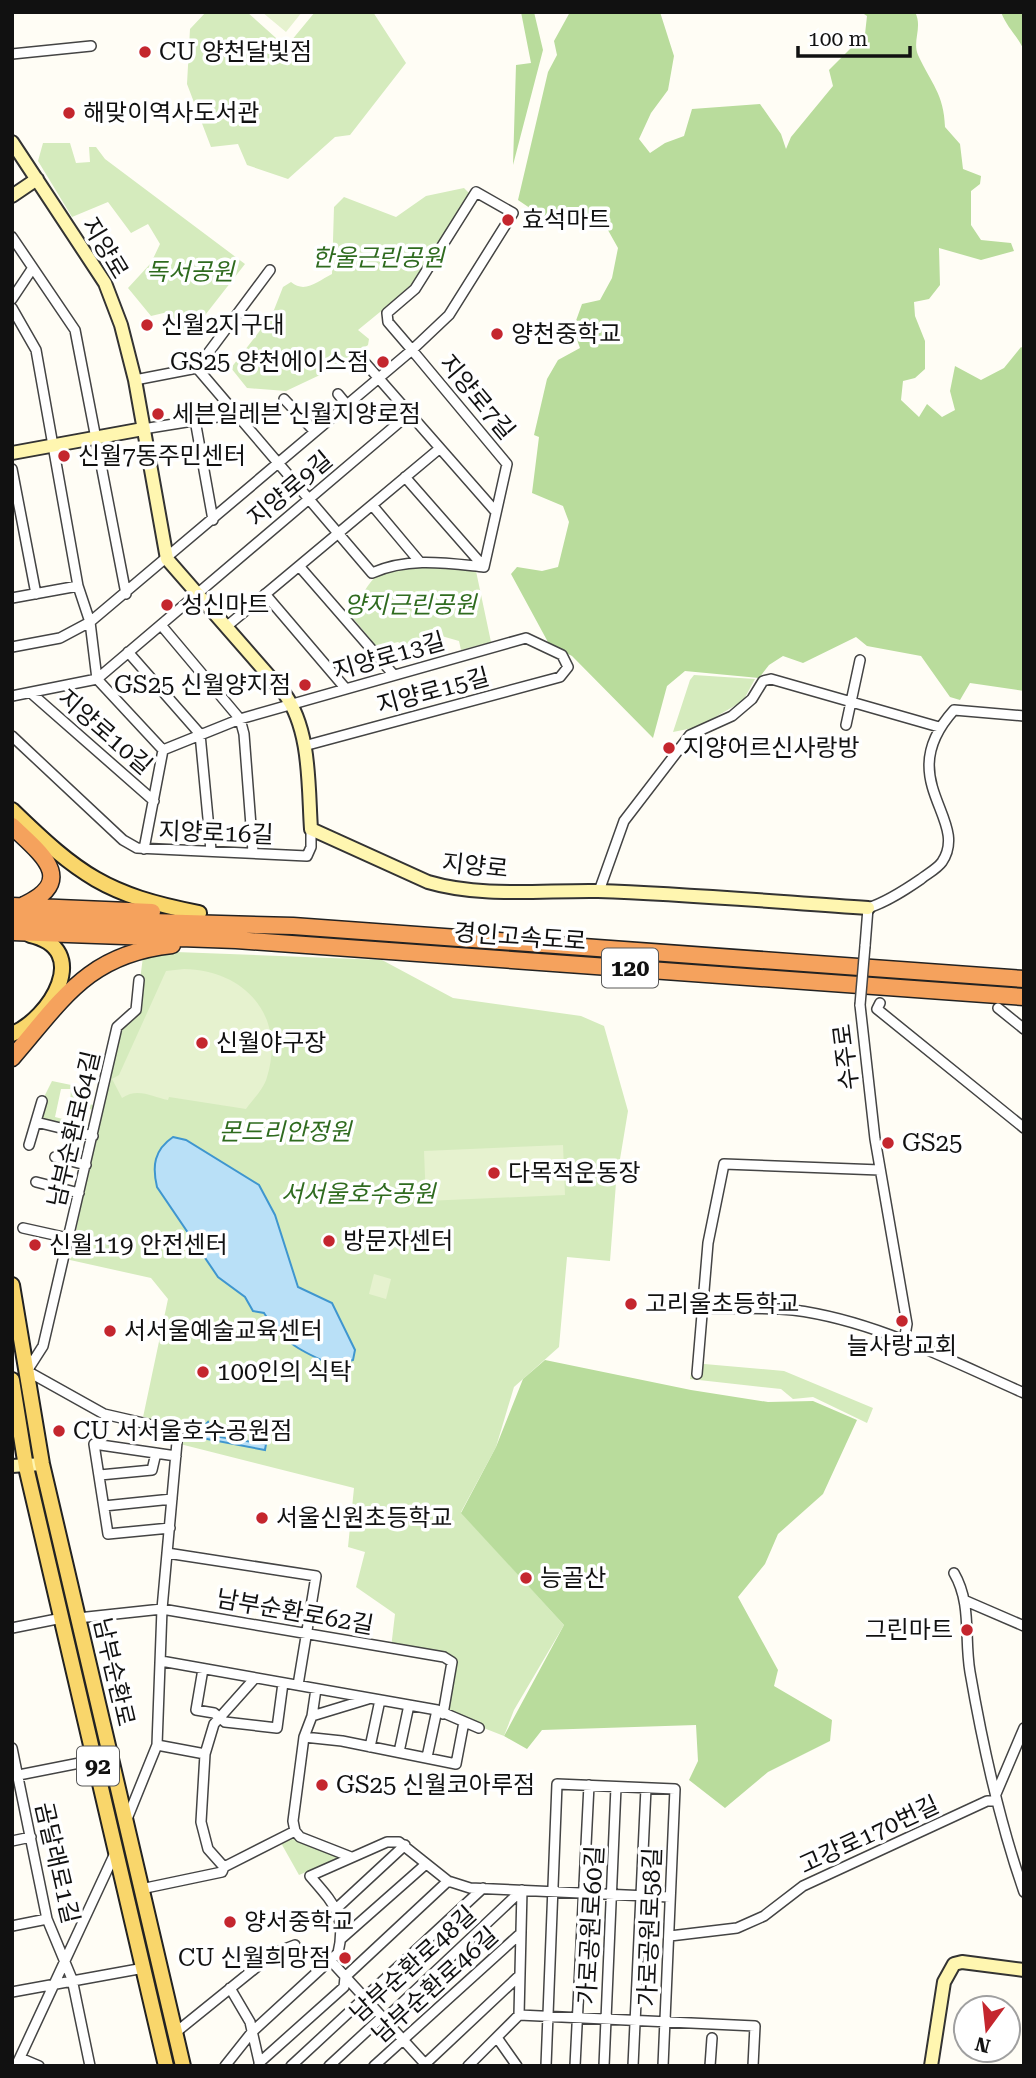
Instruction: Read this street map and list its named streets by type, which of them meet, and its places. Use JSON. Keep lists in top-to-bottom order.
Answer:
{
  "streets": {
    "highway": ["경인고속도로", "120"],
    "main road": ["남부순환로", "92"],
    "street": [
      "지양로",
      "지양로7길",
      "지양로9길",
      "지양로13길",
      "지양로15길",
      "지양로10길",
      "지양로16길",
      "수주로",
      "남부순환로64길",
      "남부순환로62길",
      "고강로170번길",
      "곰달래로1길",
      "가로공원로60길",
      "가로공원로58길",
      "남부순환로48길",
      "남부순환로46길"
    ]
  },
  "crossings": [
    ["지양로", "지양로7길"],
    ["지양로", "지양로16길"],
    ["지양로", "수주로"],
    ["지양로7길", "지양로10길"],
    ["지양로9길", "지양로10길"],
    ["지양로13길", "지양로15길"],
    ["지양로13길", "지양로10길"],
    ["남부순환로64길", "남부순환로"],
    ["남부순환로62길", "남부순환로"],
    ["고강로170번길", "가로공원로58길"]
  ],
  "parks": [
    "한울근린공원",
    "독서공원",
    "양지근린공원",
    "몬드리안정원",
    "서서울호수공원"
  ],
  "places": [
    "CU 양천달빛점",
    "해맞이역사도서관",
    "효석마트",
    "신월2지구대",
    "양천중학교",
    "GS25 양천에이스점",
    "세븐일레븐 신월지양로점",
    "신월7동주민센터",
    "성신마트",
    "GS25 신월양지점",
    "지양어르신사랑방",
    "신월야구장",
    "GS25",
    "다목적운동장",
    "방문자센터",
    "신월119 안전센터",
    "고리울초등학교",
    "늘사랑교회",
    "서서울예술교육센터",
    "100인의 식탁",
    "CU 서서울호수공원점",
    "서울신원초등학교",
    "능골산",
    "그린마트",
    "GS25 신월코아루점",
    "양서중학교",
    "CU 신월희망점"
  ],
  "scale_bar": "100 m",
  "north": "bottom"
}
